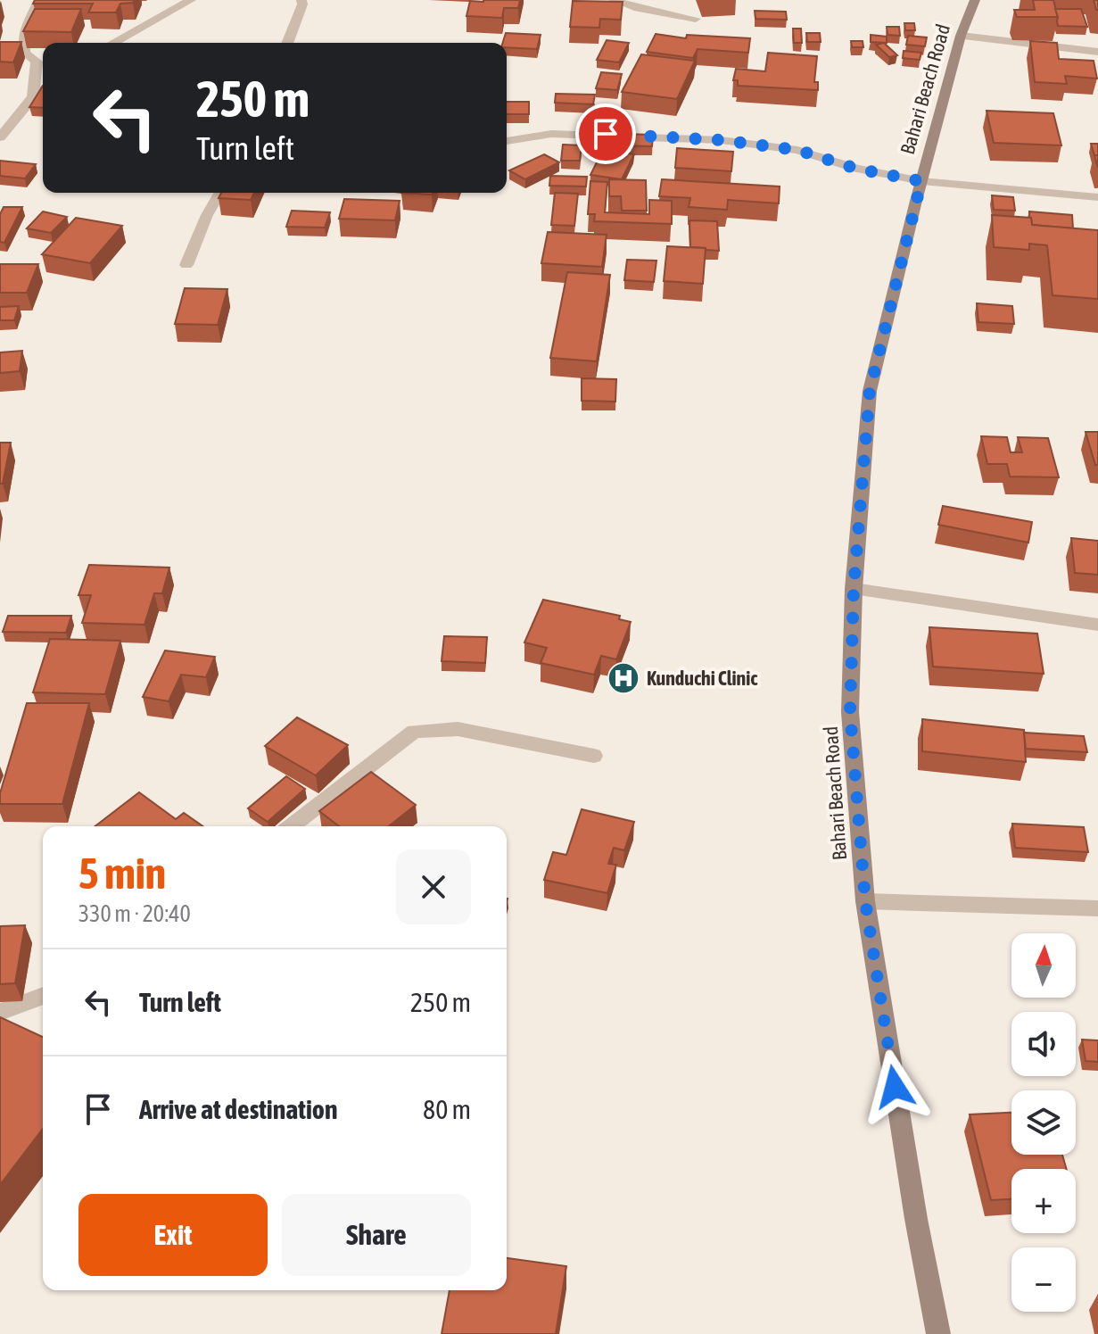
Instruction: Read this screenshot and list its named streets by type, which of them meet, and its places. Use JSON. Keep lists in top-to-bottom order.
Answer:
{
  "streets": {
    "street": ["Bahari Beach Road"]
  },
  "places": {
    "hospital": ["Kunduchi Clinic"]
  },
  "north": "top",
  "page": {
    "turn": ["250 m", "Turn left"],
    "heading": ["5 min", "330 m · 20:40"],
    "map_buttons": ["+", "−"],
    "list": [
      {
        "name": "Turn left",
        "value": "250 m"
      },
      {
        "name": "Arrive at destination",
        "value": "80 m"
      }
    ],
    "buttons": ["Exit", "Share"]
  }
}
